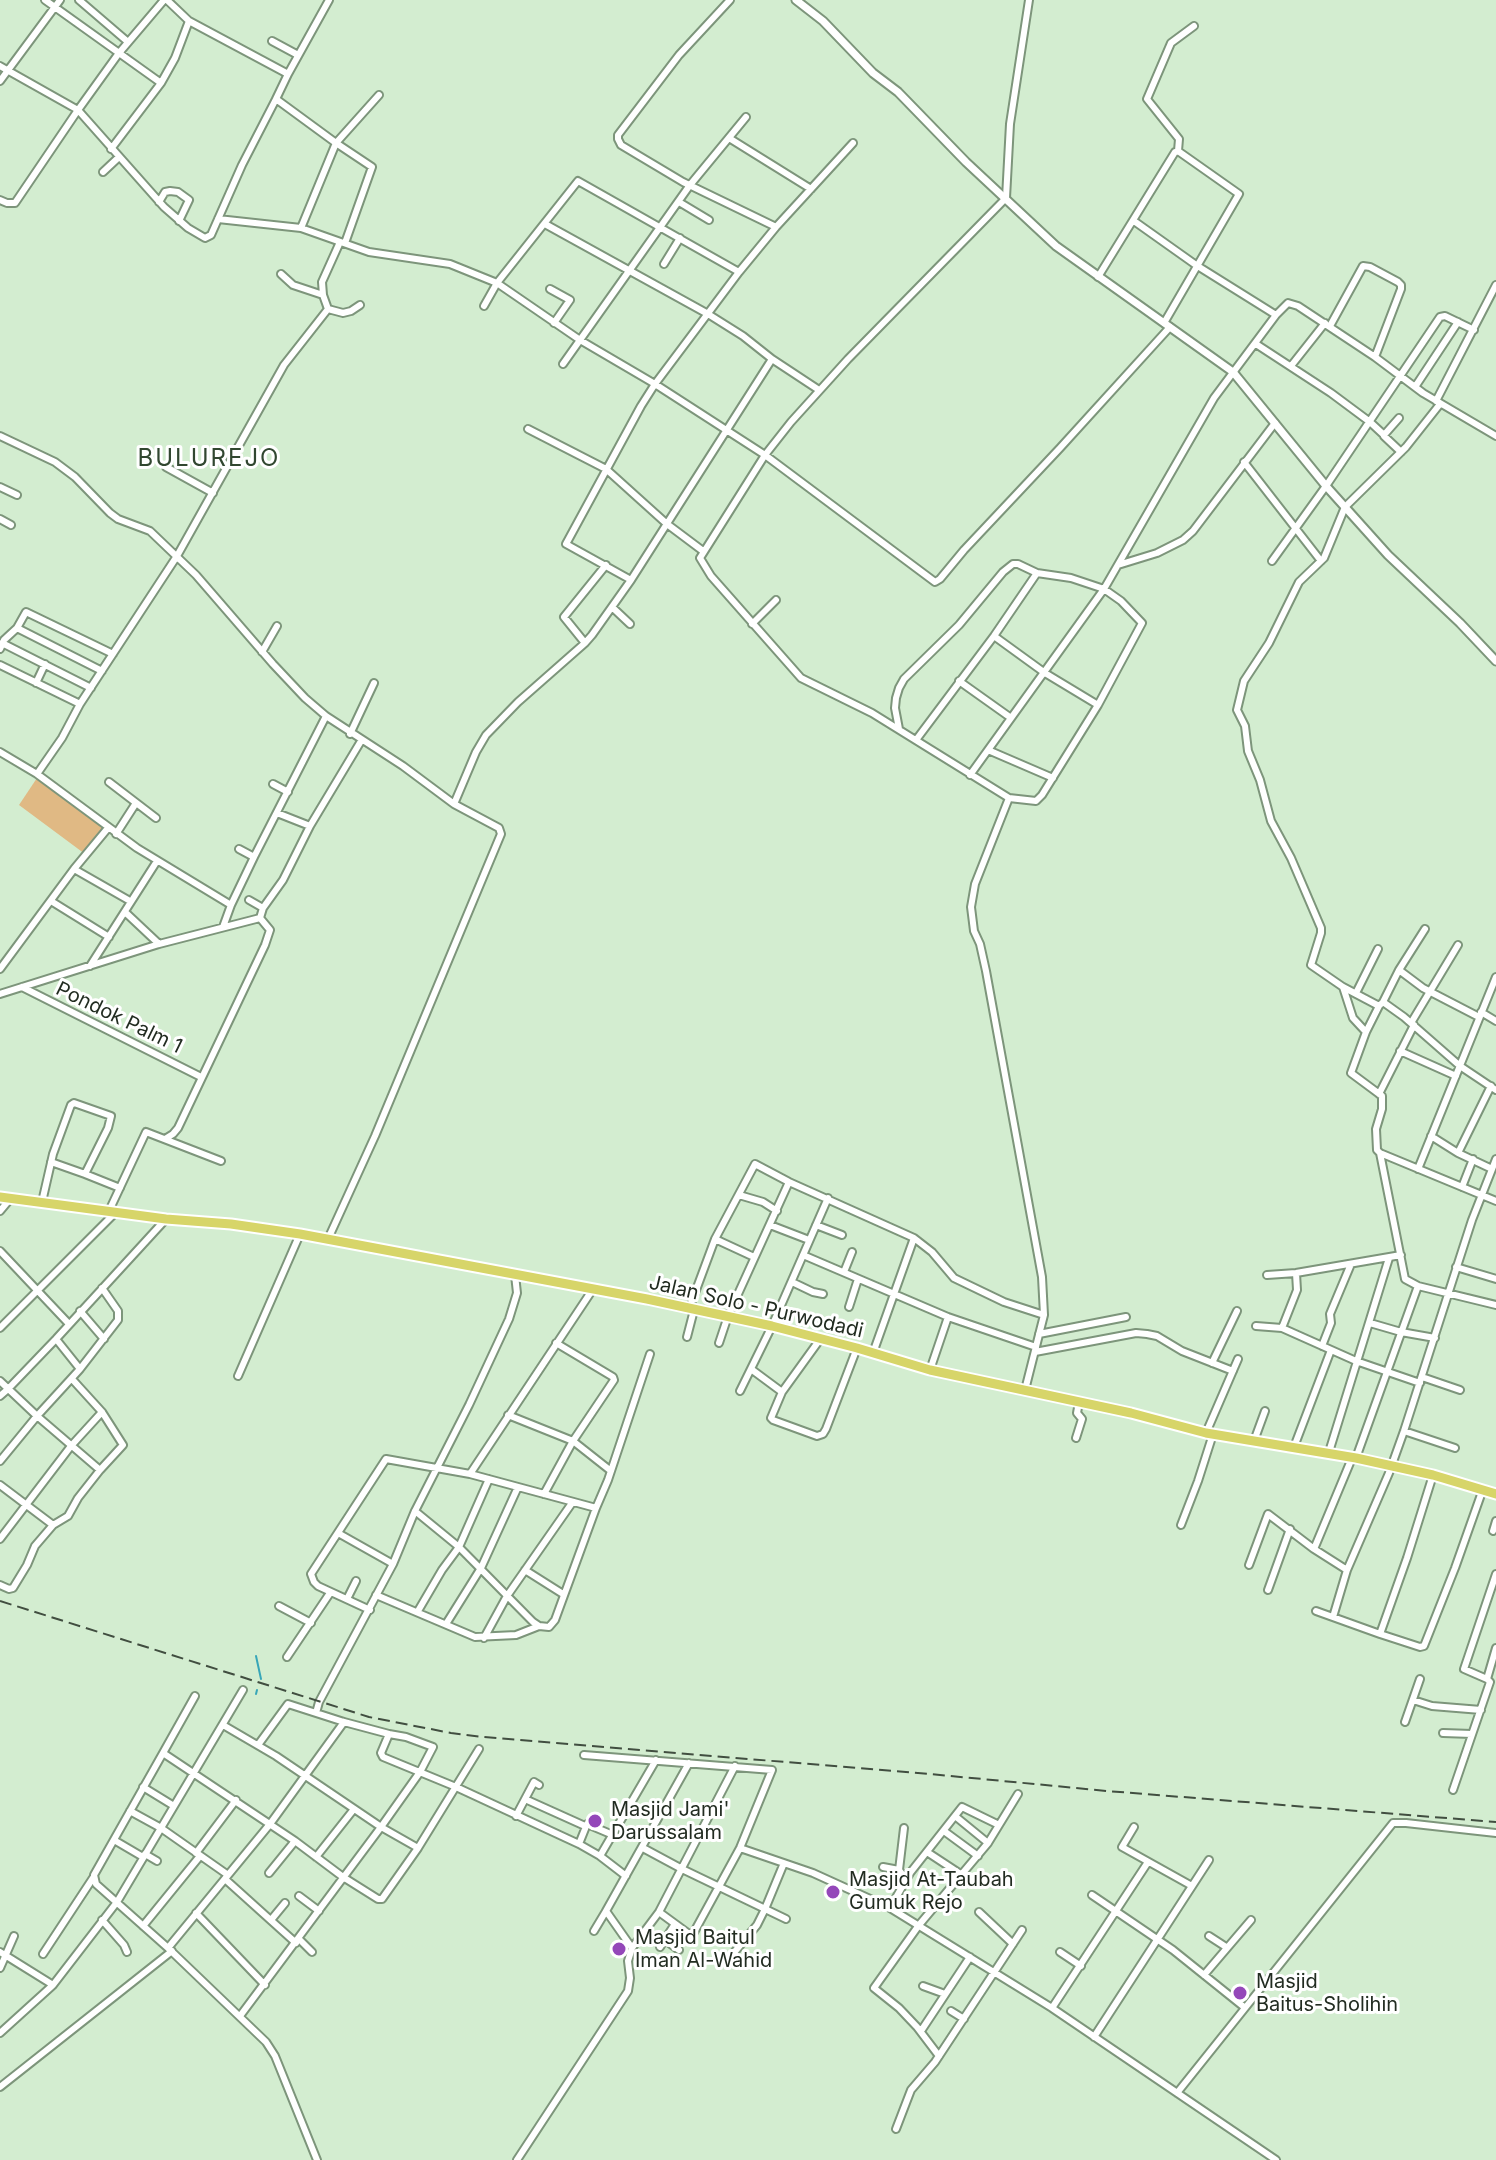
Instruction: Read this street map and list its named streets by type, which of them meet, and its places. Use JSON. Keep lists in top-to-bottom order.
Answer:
{
  "streets": {
    "main road": ["Jalan Solo - Purwodadi"],
    "street": ["Pondok Palm 1"]
  },
  "districts": ["BULUREJO"],
  "places": [
    "Masjid Jami' Darussalam",
    "Masjid At-Taubah Gumuk Rejo",
    "Masjid Baitul Iman Al-Wahid",
    "Masjid Baitus-Sholihin"
  ]
}
